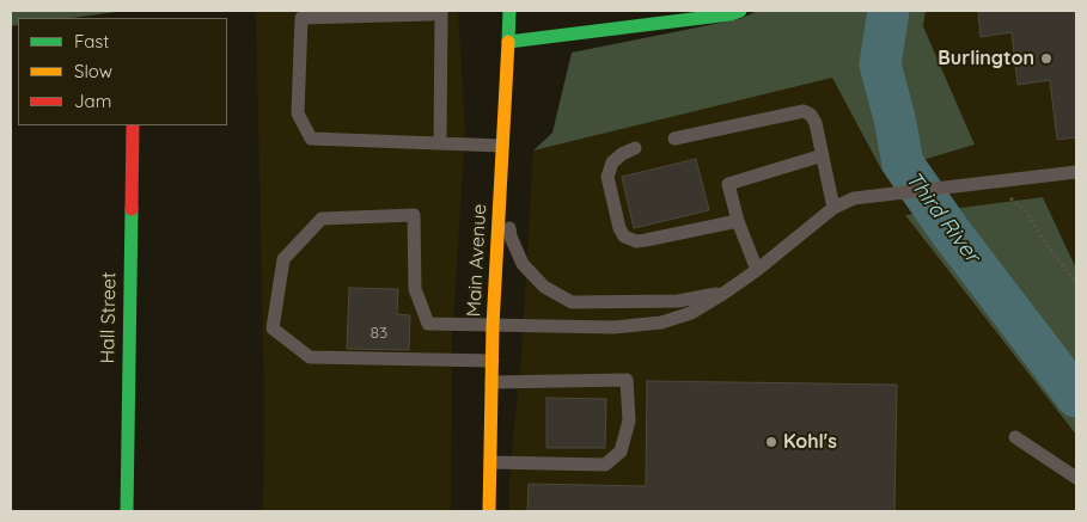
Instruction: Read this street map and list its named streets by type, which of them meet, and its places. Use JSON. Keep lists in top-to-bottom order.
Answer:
{
  "streets": {
    "main road": ["Main Avenue", "Hall Street"]
  },
  "water": ["Third River"],
  "places": ["Burlington", "Kohl's"],
  "house_numbers": ["83"],
  "legend": ["Fast", "Slow", "Jam"]
}
